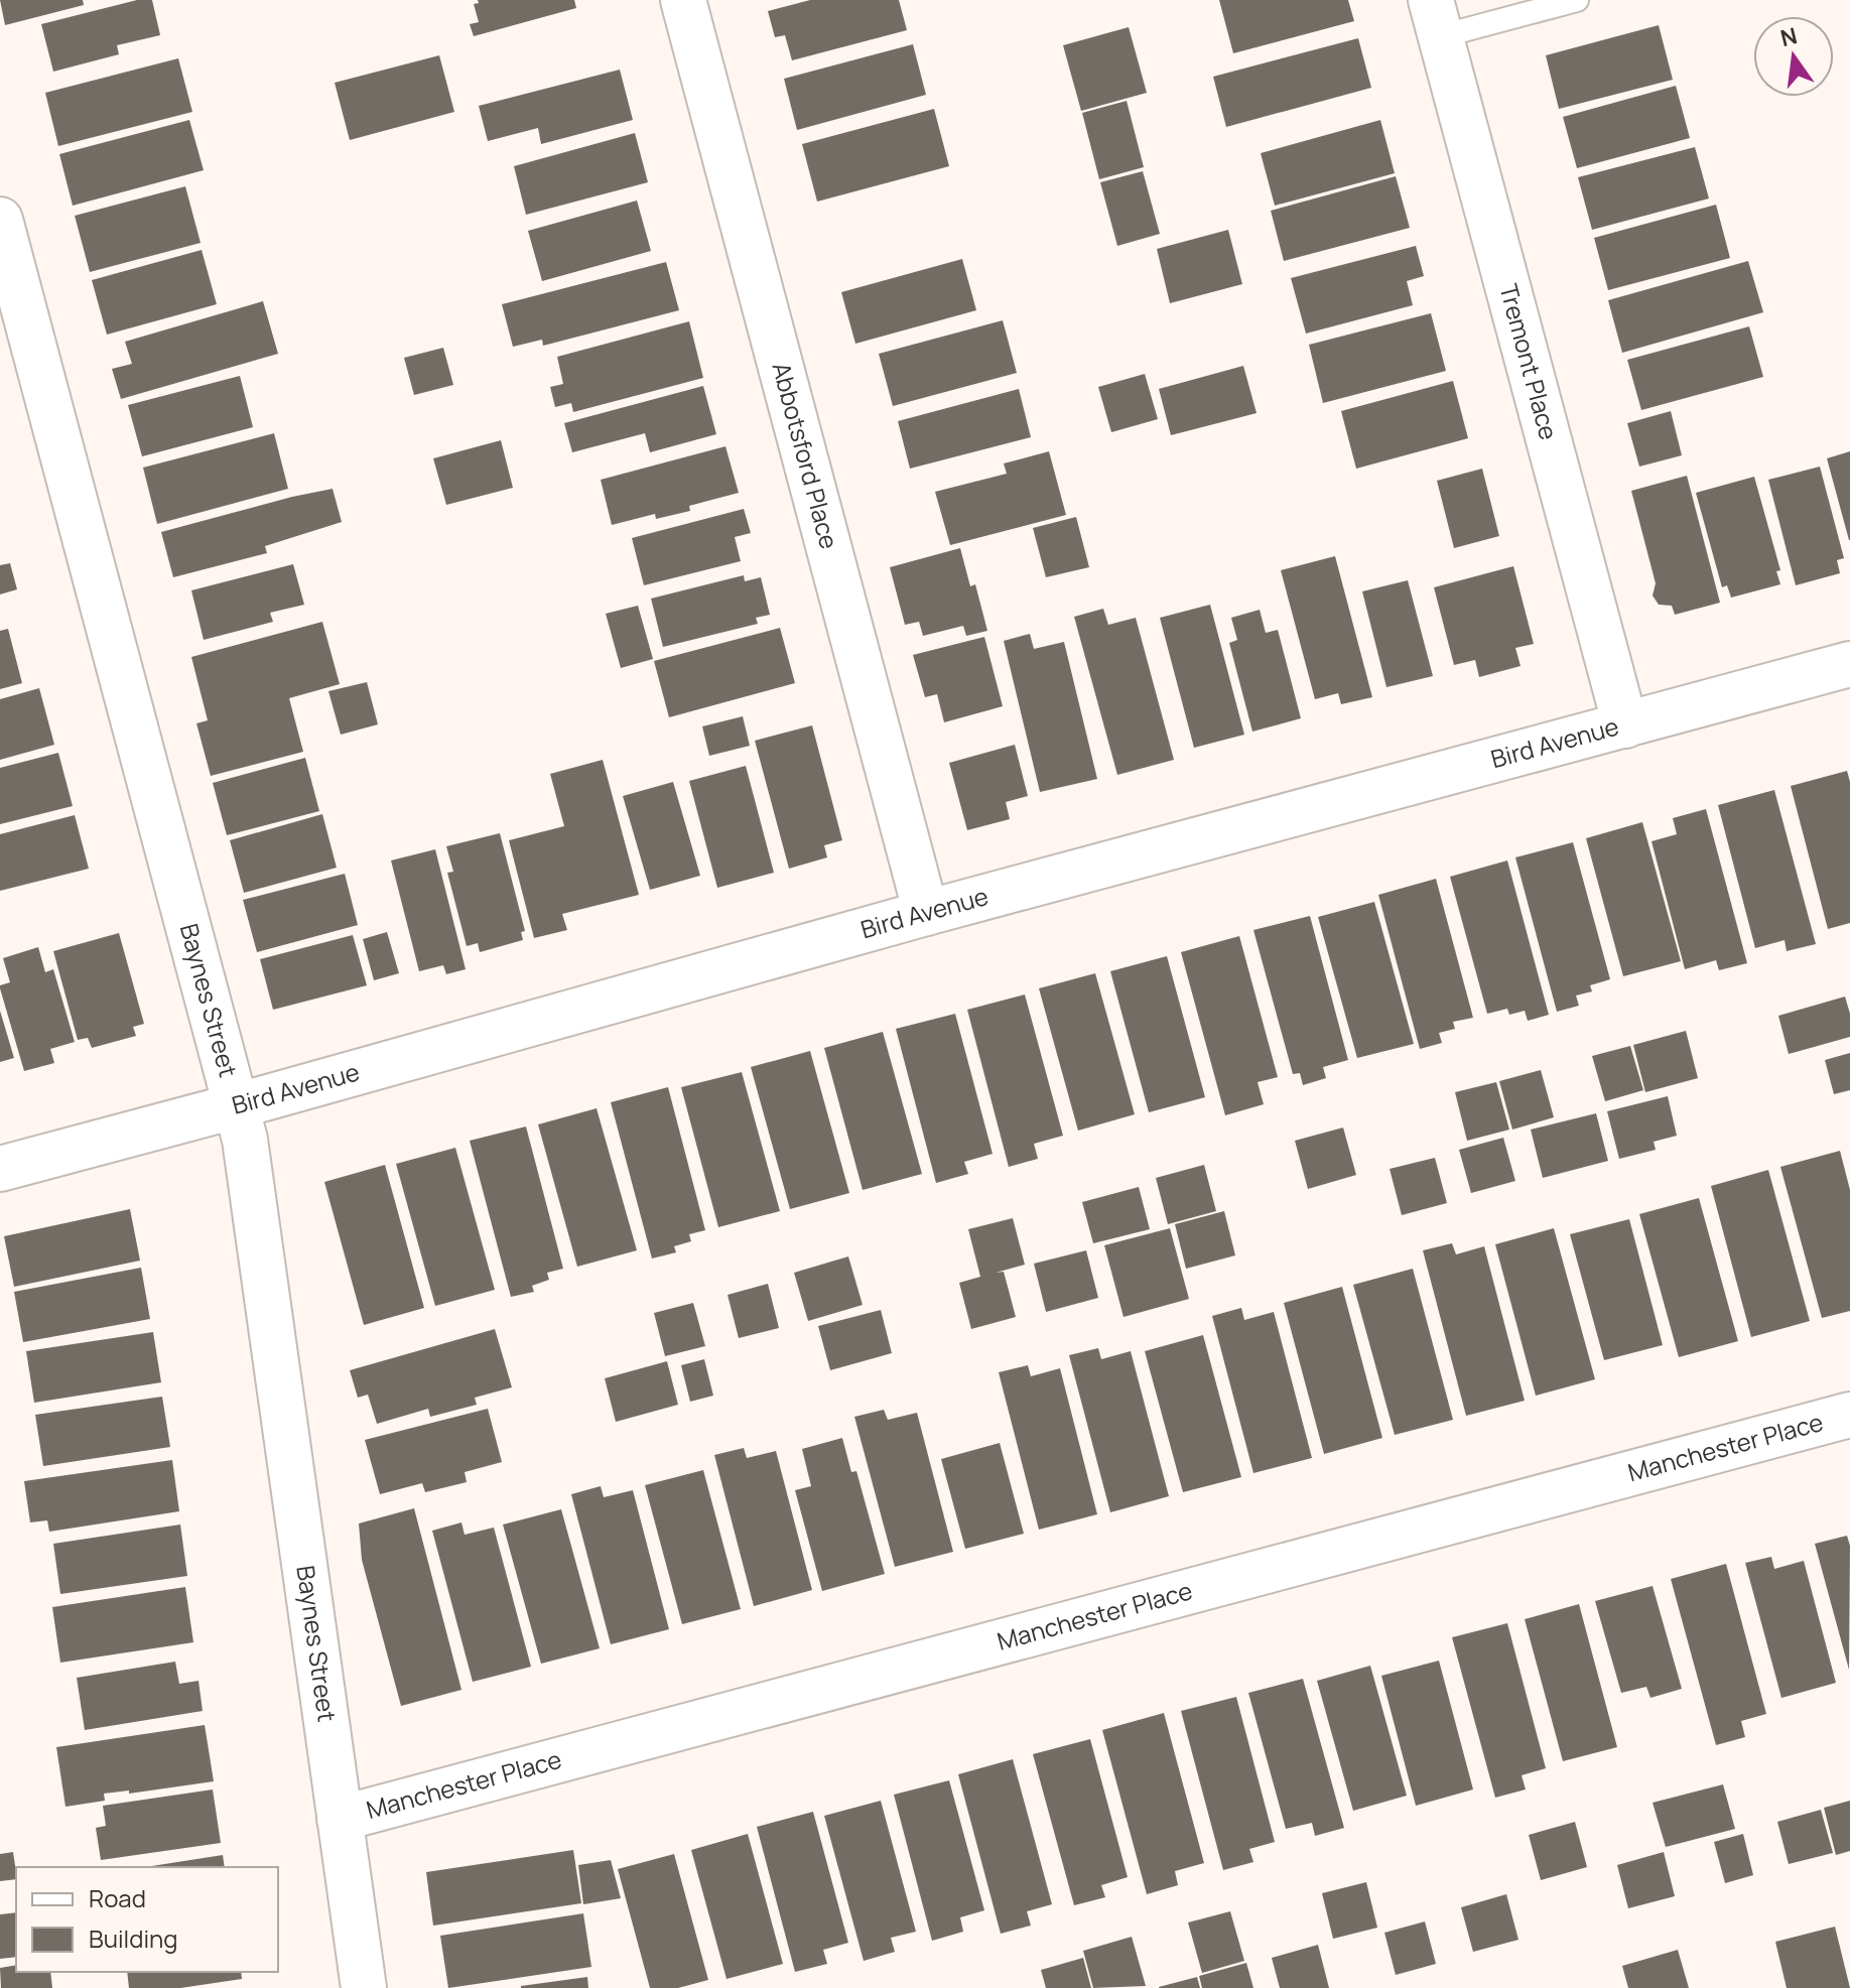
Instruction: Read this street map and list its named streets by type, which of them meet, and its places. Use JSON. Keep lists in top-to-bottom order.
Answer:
{
  "streets": {
    "street": [
      "Tremont Place",
      "Abbotsford Place",
      "Bird Avenue",
      "Baynes Street",
      "Manchester Place"
    ]
  },
  "crossings": [
    ["Tremont Place", "Bird Avenue"],
    ["Abbotsford Place", "Bird Avenue"],
    ["Bird Avenue", "Baynes Street"],
    ["Baynes Street", "Manchester Place"]
  ],
  "legend": ["Road", "Building"],
  "north": "top"
}
